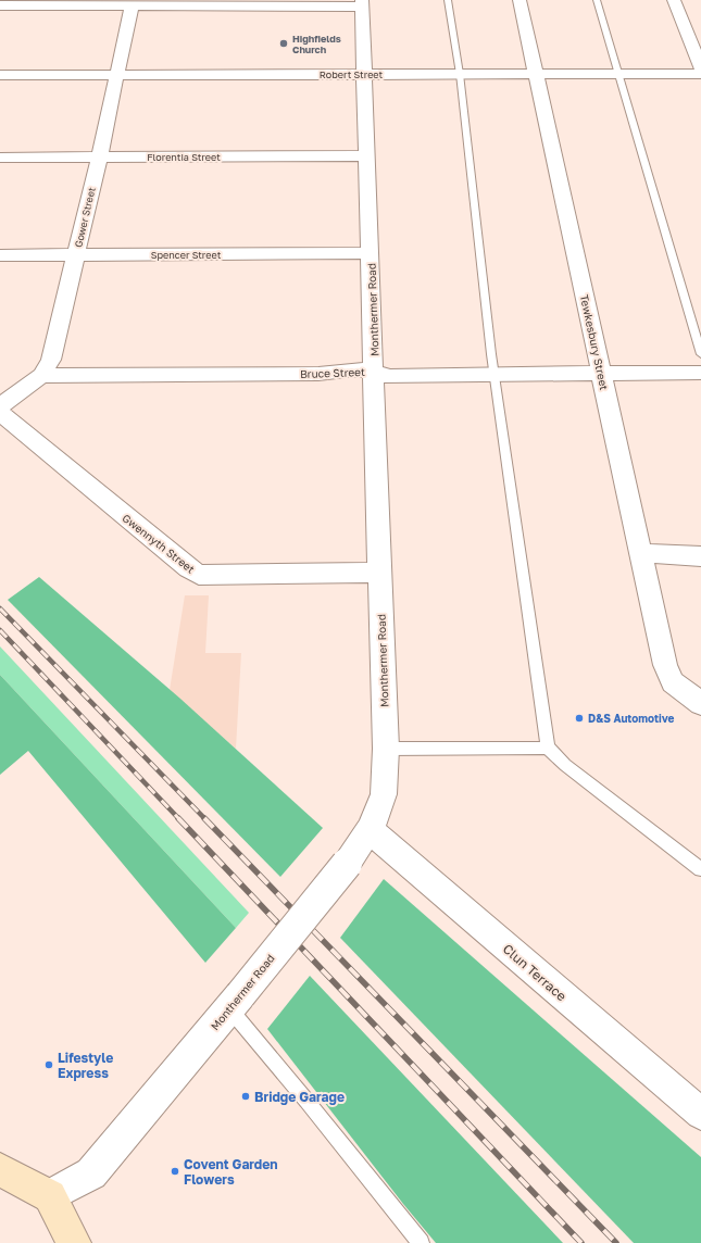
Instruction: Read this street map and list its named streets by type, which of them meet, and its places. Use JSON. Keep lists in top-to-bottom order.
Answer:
{
  "streets": {
    "street": [
      "Robert Street",
      "Florentia Street",
      "Gower Street",
      "Spencer Street",
      "Monthermer Road",
      "Tewkesbury Street",
      "Bruce Street",
      "Gwennyth Street",
      "Clun Terrace"
    ]
  },
  "crossings": [
    ["Robert Street", "Gower Street"],
    ["Robert Street", "Monthermer Road"],
    ["Robert Street", "Tewkesbury Street"],
    ["Florentia Street", "Gower Street"],
    ["Florentia Street", "Monthermer Road"],
    ["Gower Street", "Spencer Street"],
    ["Gower Street", "Bruce Street"],
    ["Spencer Street", "Monthermer Road"],
    ["Monthermer Road", "Bruce Street"],
    ["Monthermer Road", "Gwennyth Street"],
    ["Monthermer Road", "Clun Terrace"],
    ["Tewkesbury Street", "Bruce Street"]
  ],
  "places": [
    "Highfields Church",
    "D&S Automotive",
    "Lifestyle Express",
    "Bridge Garage",
    "Covent Garden Flowers"
  ]
}
